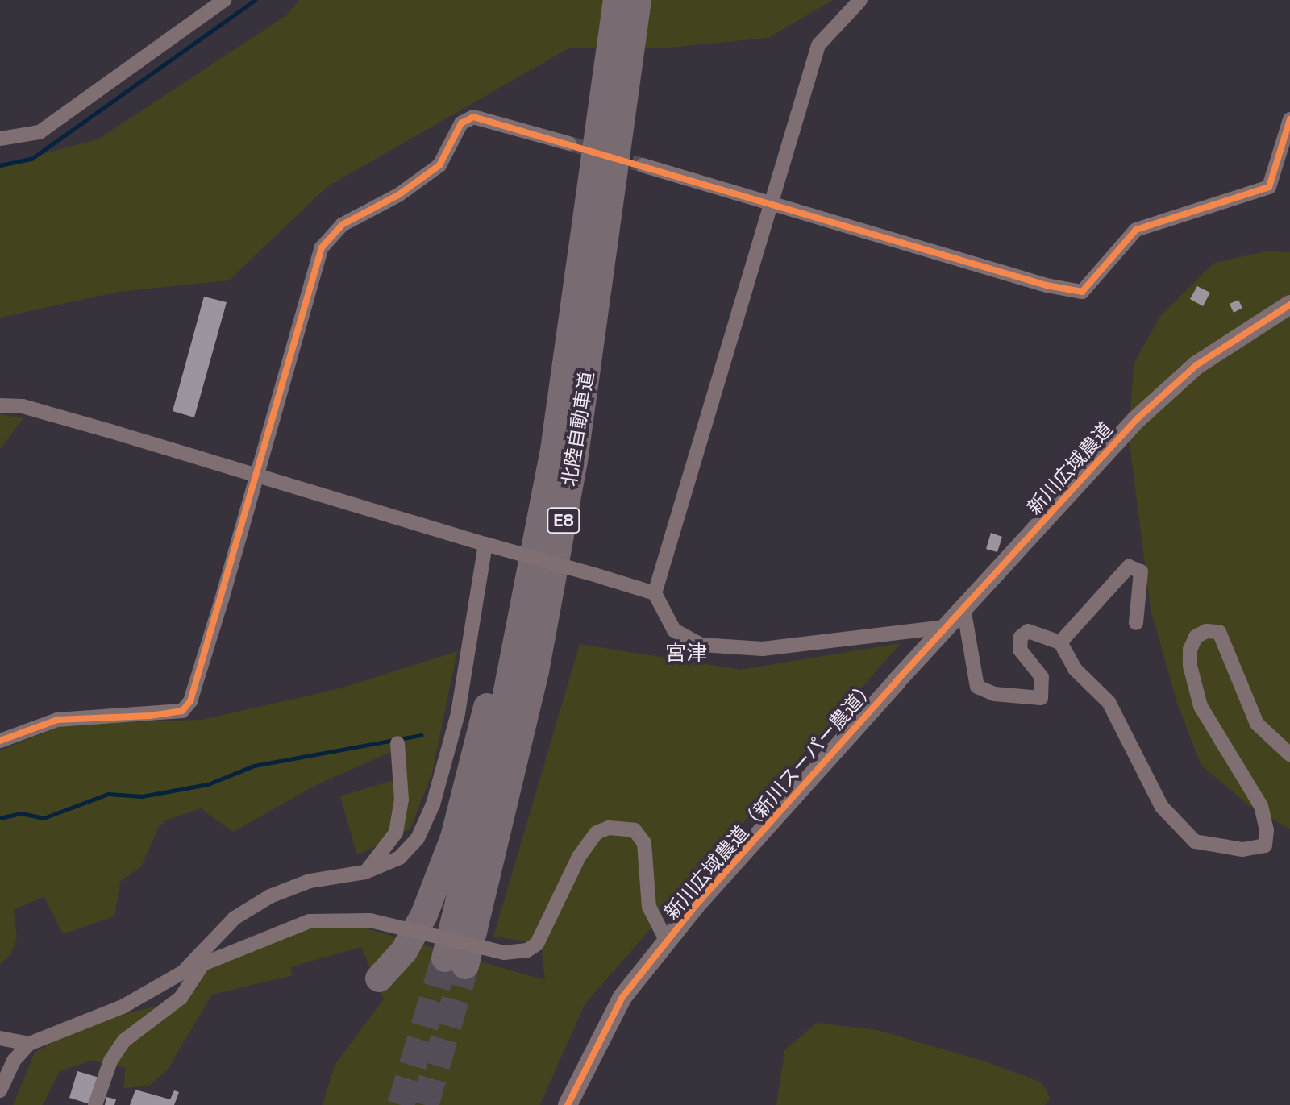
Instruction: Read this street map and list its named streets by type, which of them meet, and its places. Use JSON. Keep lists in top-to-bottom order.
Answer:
{
  "streets": {
    "highway": ["北陸自動車道", "E8"],
    "street": ["新川広域農道", "新川広域農道（新川スーパー農道）"]
  },
  "crossings": [
    ["新川広域農道", "新川広域農道（新川スーパー農道）"]
  ],
  "districts": ["宮津"]
}
